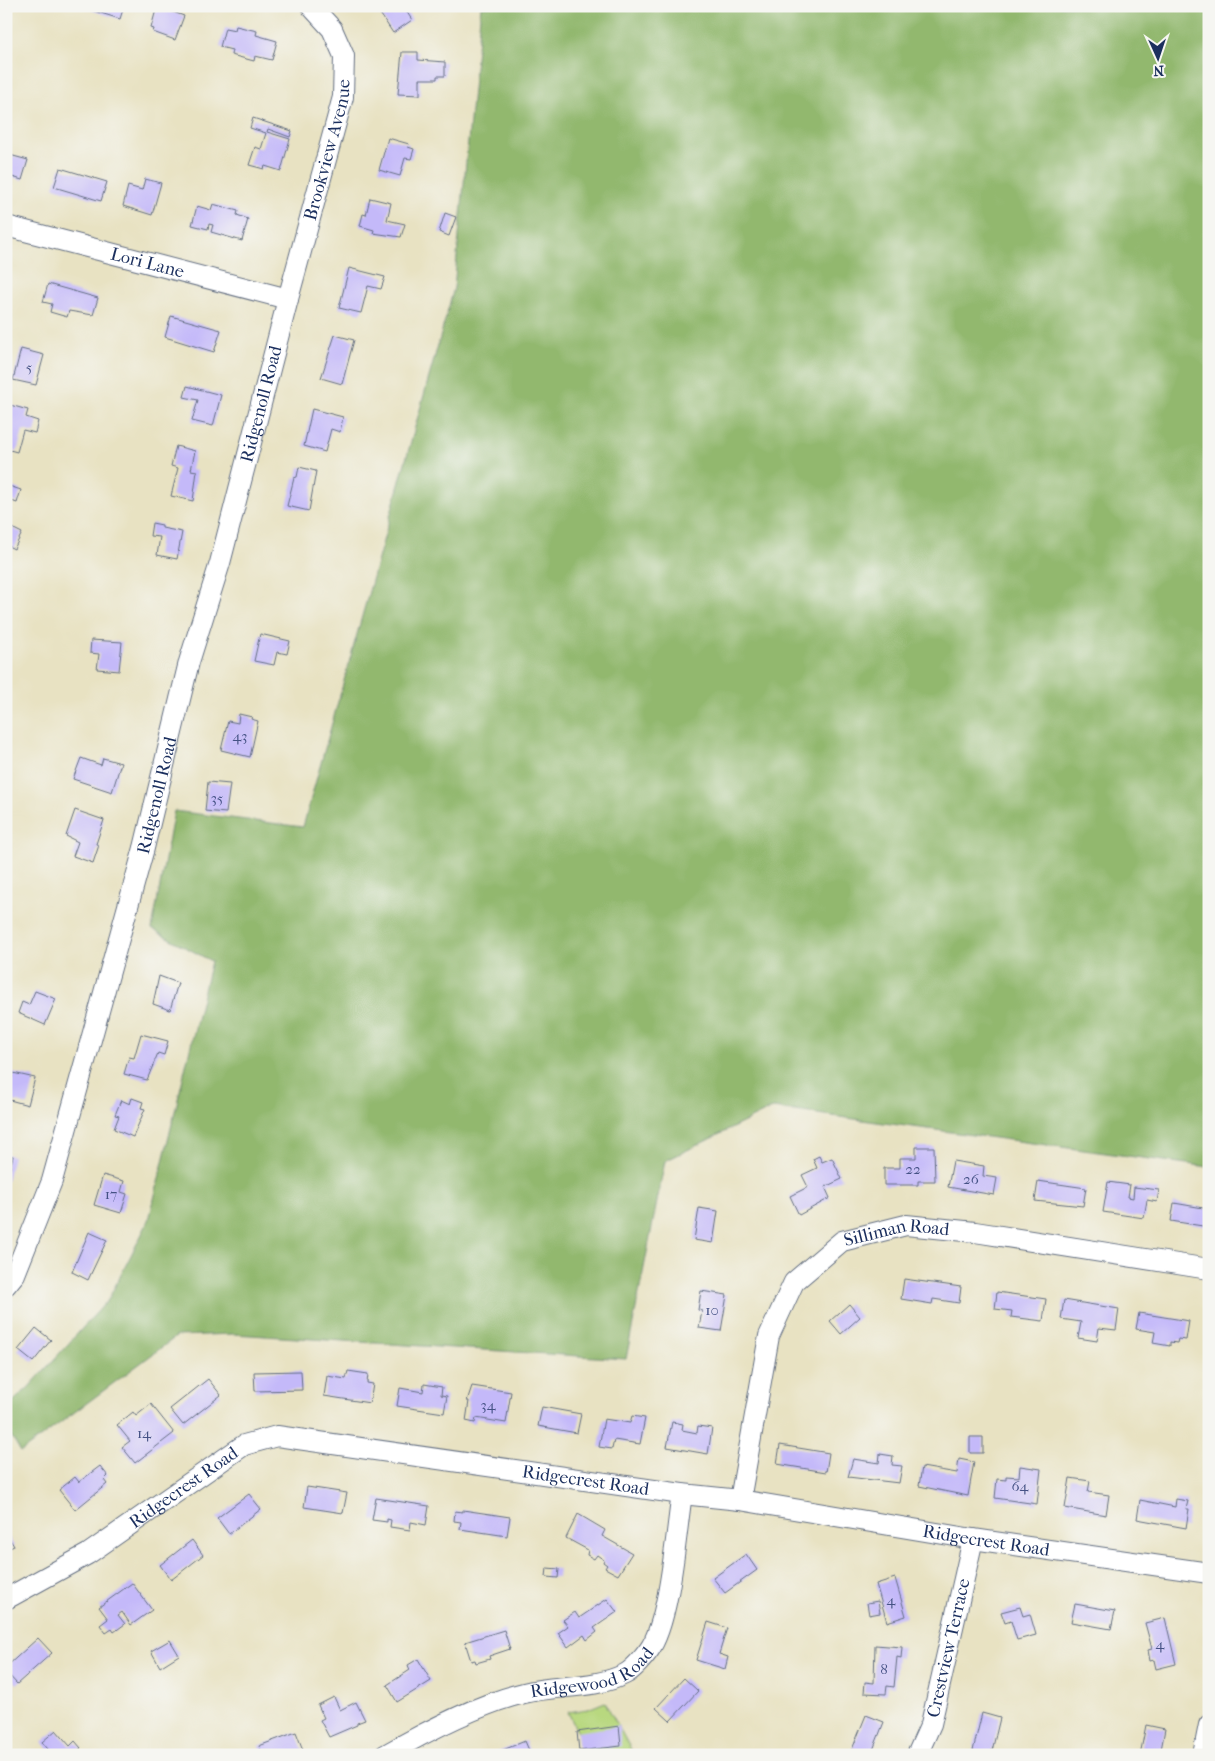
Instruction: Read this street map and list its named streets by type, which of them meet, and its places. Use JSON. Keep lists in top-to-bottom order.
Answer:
{
  "streets": {
    "street": [
      "Brookview Avenue",
      "Lori Lane",
      "Ridgenoll Road",
      "Silliman Road",
      "Ridgecrest Road",
      "Crestview Terrace",
      "Ridgewood Road"
    ]
  },
  "crossings": [
    ["Brookview Avenue", "Lori Lane"],
    ["Brookview Avenue", "Ridgenoll Road"],
    ["Lori Lane", "Ridgenoll Road"],
    ["Silliman Road", "Ridgecrest Road"],
    ["Ridgecrest Road", "Crestview Terrace"],
    ["Ridgecrest Road", "Ridgewood Road"]
  ],
  "house_numbers": [
    "5",
    "43",
    "35",
    "22",
    "26",
    "17",
    "10",
    "34",
    "14",
    "64",
    "4",
    "4",
    "8"
  ],
  "north": "bottom"
}
